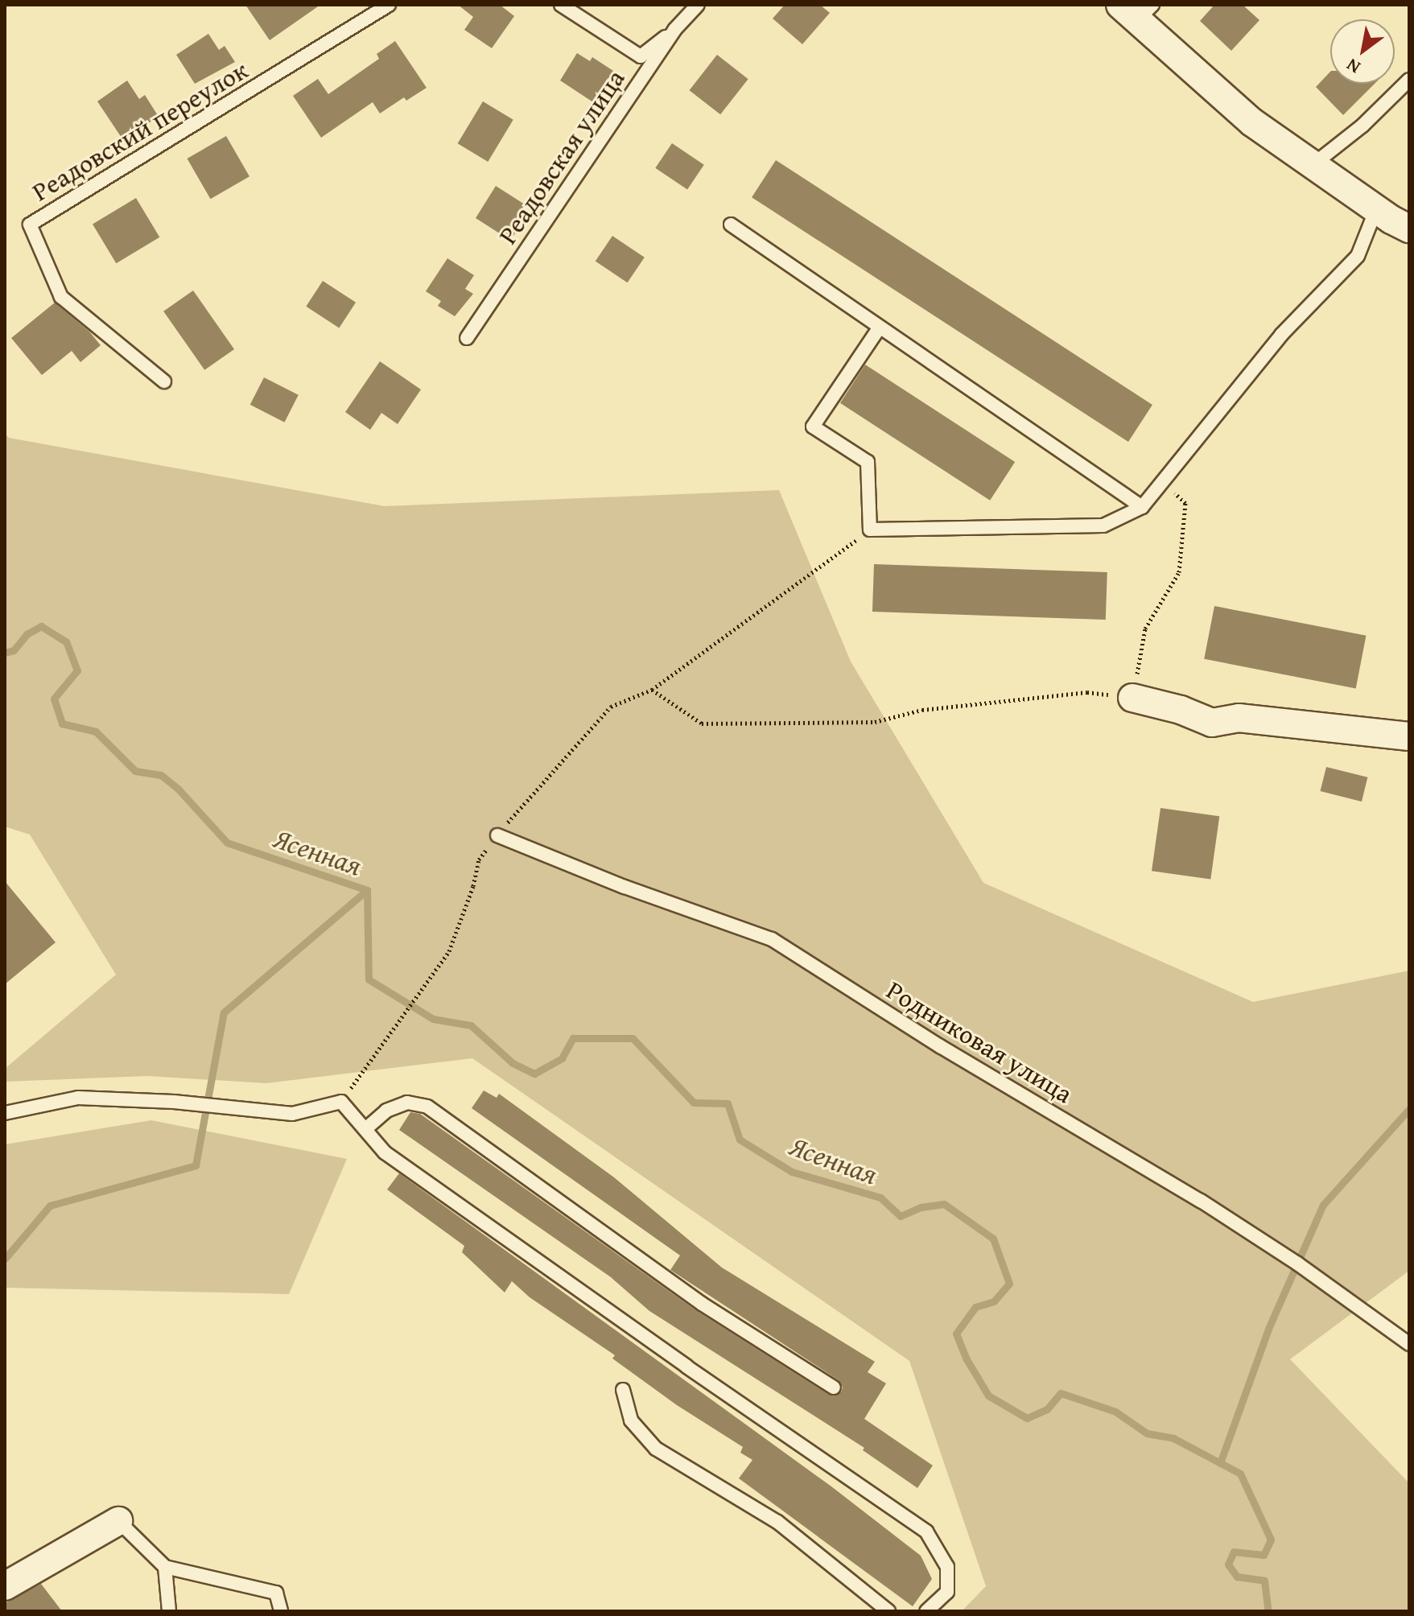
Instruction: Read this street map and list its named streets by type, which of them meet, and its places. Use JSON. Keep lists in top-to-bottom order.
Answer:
{
  "streets": {
    "lane": ["Реадовский переулок", "Реадовская улица", "Родниковая улица"]
  },
  "water": ["Ясенная"],
  "north": "bottom left"
}
